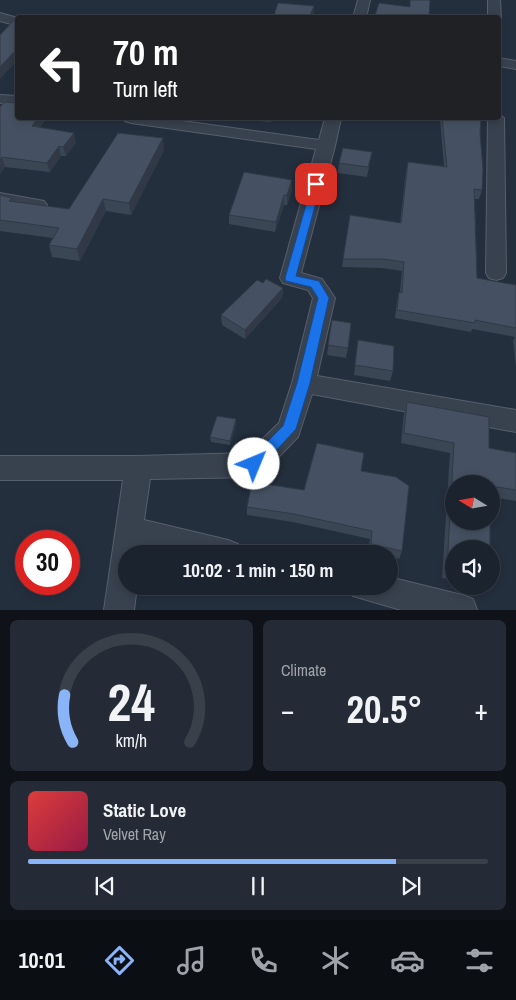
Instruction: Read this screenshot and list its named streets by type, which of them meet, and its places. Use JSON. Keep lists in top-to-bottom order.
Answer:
{
  "north": "left",
  "page": {
    "turn": ["70 m", "Turn left"],
    "limit": "30",
    "trip": "10:02 · 1 min · 150 m",
    "tile": "Climate",
    "heat": ["−", "20.5°", "+"],
    "song": ["Static Love", "Velvet Ray"],
    "tabs": "10:01",
    "gauge": ["24", "km/h"]
  }
}
